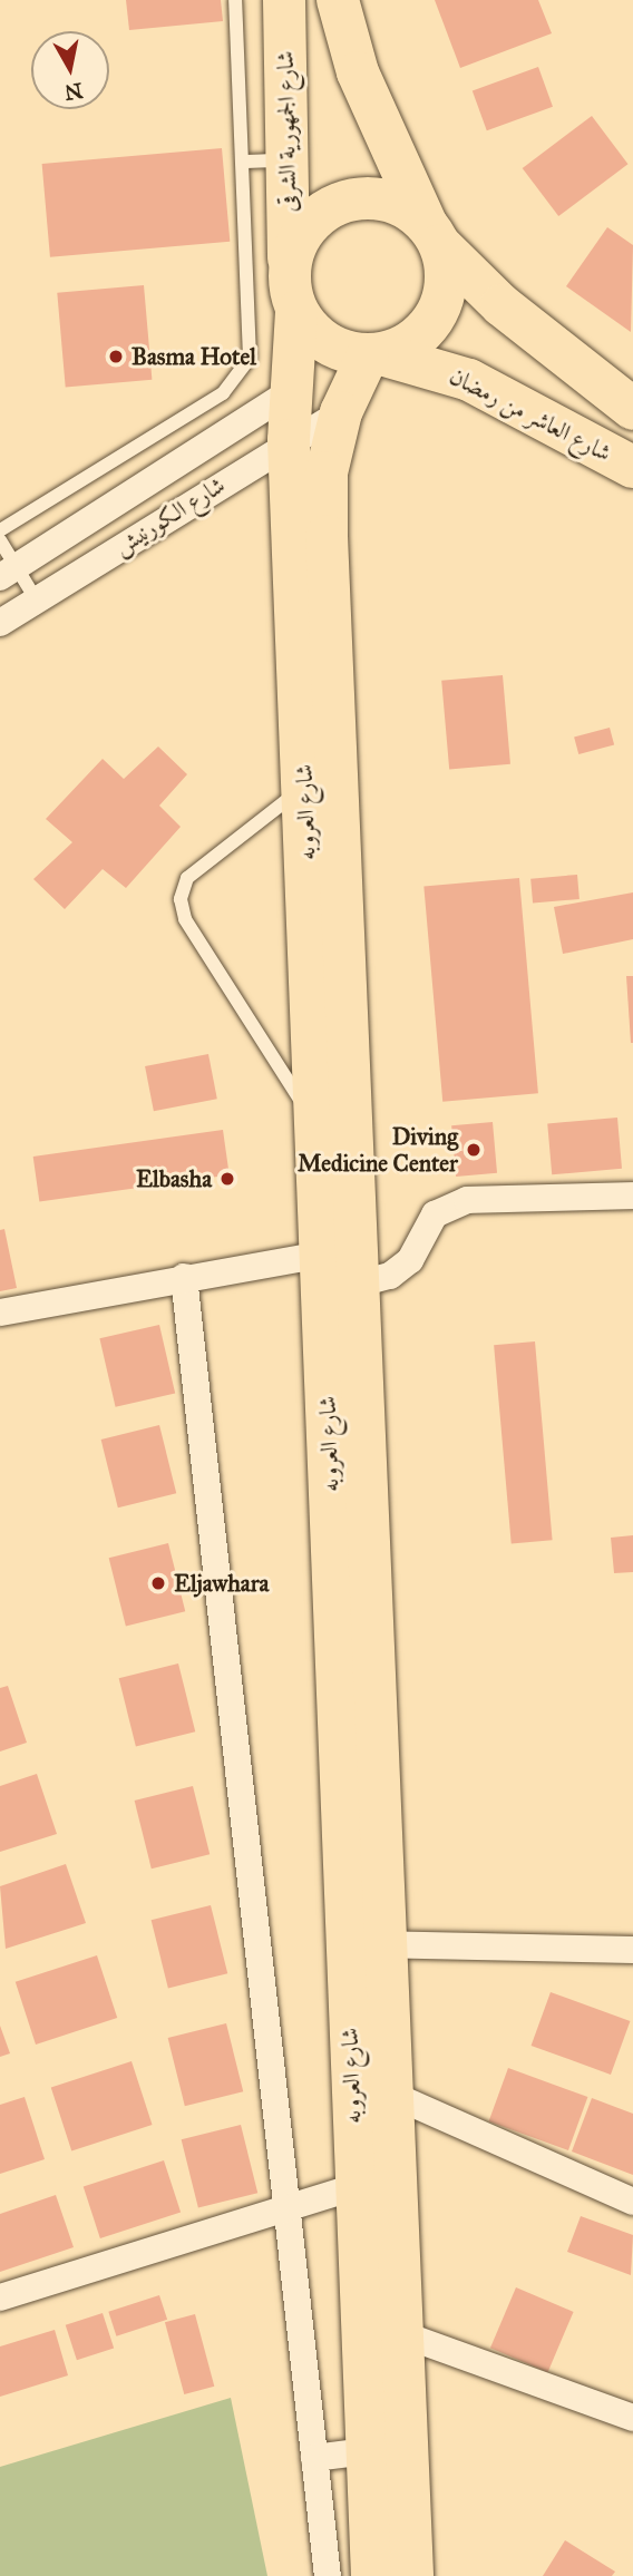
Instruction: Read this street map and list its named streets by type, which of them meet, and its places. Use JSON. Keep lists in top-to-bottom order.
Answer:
{
  "streets": {
    "main road": ["شارع الجمهورية الشرقى", "شارع العاشر من رمضان", "شارع العروبه"],
    "street": ["شارع الكورنيش"]
  },
  "crossings": [
    ["شارع الجمهورية الشرقى", "شارع العاشر من رمضان"],
    ["شارع الجمهورية الشرقى", "شارع العروبه"],
    ["شارع العاشر من رمضان", "شارع العروبه"],
    ["شارع الكورنيش", "شارع العروبه"]
  ],
  "places": [
    "Basma Hotel",
    "Diving Medicine Center",
    "Elbasha",
    "Eljawhara"
  ],
  "north": "bottom"
}
